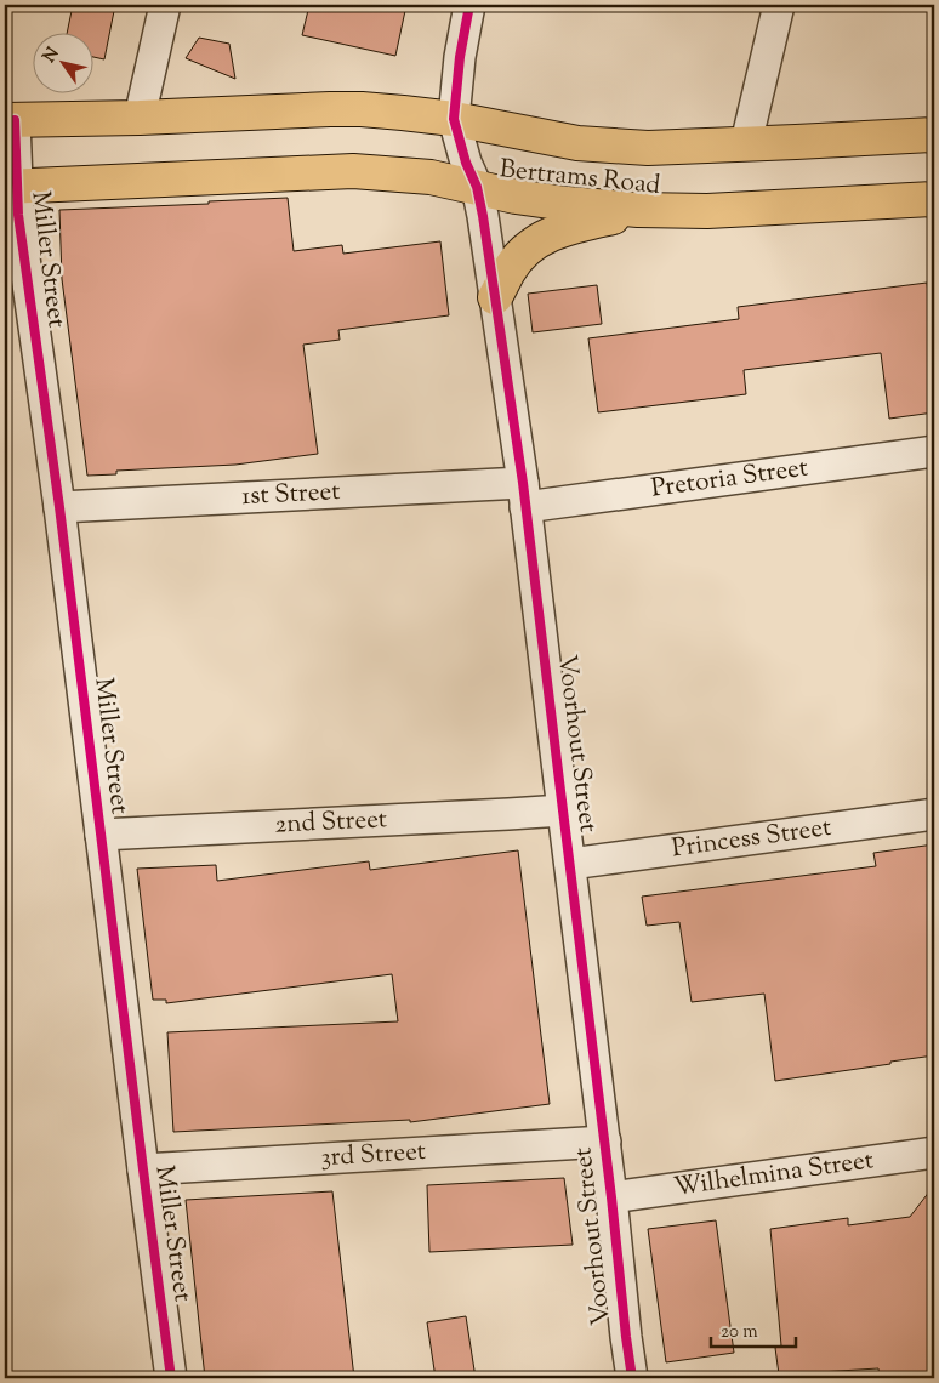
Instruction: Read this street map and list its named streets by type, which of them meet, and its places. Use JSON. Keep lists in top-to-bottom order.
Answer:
{
  "streets": {
    "main road": ["Bertrams Road"],
    "street": [
      "Miller Street",
      "Pretoria Street",
      "1st Street",
      "Voorhout Street",
      "2nd Street",
      "Princess Street",
      "3rd Street",
      "Wilhelmina Street"
    ]
  },
  "crossings": [
    ["Bertrams Road", "Miller Street"],
    ["Bertrams Road", "Voorhout Street"],
    ["Miller Street", "1st Street"],
    ["Miller Street", "2nd Street"],
    ["Miller Street", "3rd Street"],
    ["Pretoria Street", "1st Street"],
    ["Pretoria Street", "Voorhout Street"],
    ["1st Street", "Voorhout Street"],
    ["Voorhout Street", "2nd Street"],
    ["Voorhout Street", "Princess Street"],
    ["Voorhout Street", "3rd Street"],
    ["Voorhout Street", "Wilhelmina Street"]
  ],
  "scale_bar": "20 m",
  "north": "top left"
}
